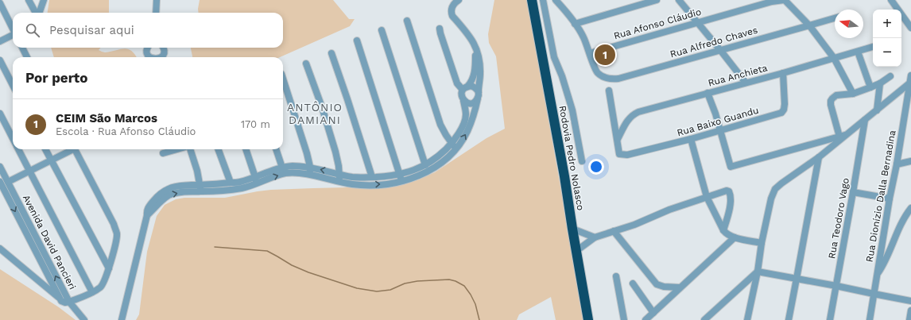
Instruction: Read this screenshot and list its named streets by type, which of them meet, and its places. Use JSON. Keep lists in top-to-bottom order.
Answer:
{
  "streets": {
    "highway": ["Rodovia Pedro Nolasco"],
    "street": [
      "Rua Afonso Cláudio",
      "Rua Alfredo Chaves",
      "Rua Anchieta",
      "Rua Baixo Guandu",
      "Rua Dionízio Dalla Bernadina",
      "Rua Teodoro Vago",
      "Avenida David Pancieri"
    ]
  },
  "crossings": [
    ["Rua Afonso Cláudio", "Rua Alfredo Chaves"],
    ["Rua Anchieta", "Rua Baixo Guandu"]
  ],
  "districts": ["ANTÔNIO DAMIANI"],
  "north": "left",
  "page": {
    "map_buttons": ["+", "−"],
    "search": "Pesquisar aqui",
    "pins": "1",
    "heading": "Por perto",
    "list": [
      {
        "mark": "1",
        "name": "CEIM São Marcos",
        "note": "Escola · Rua Afonso Cláudio",
        "value": "170 m"
      }
    ]
  }
}
